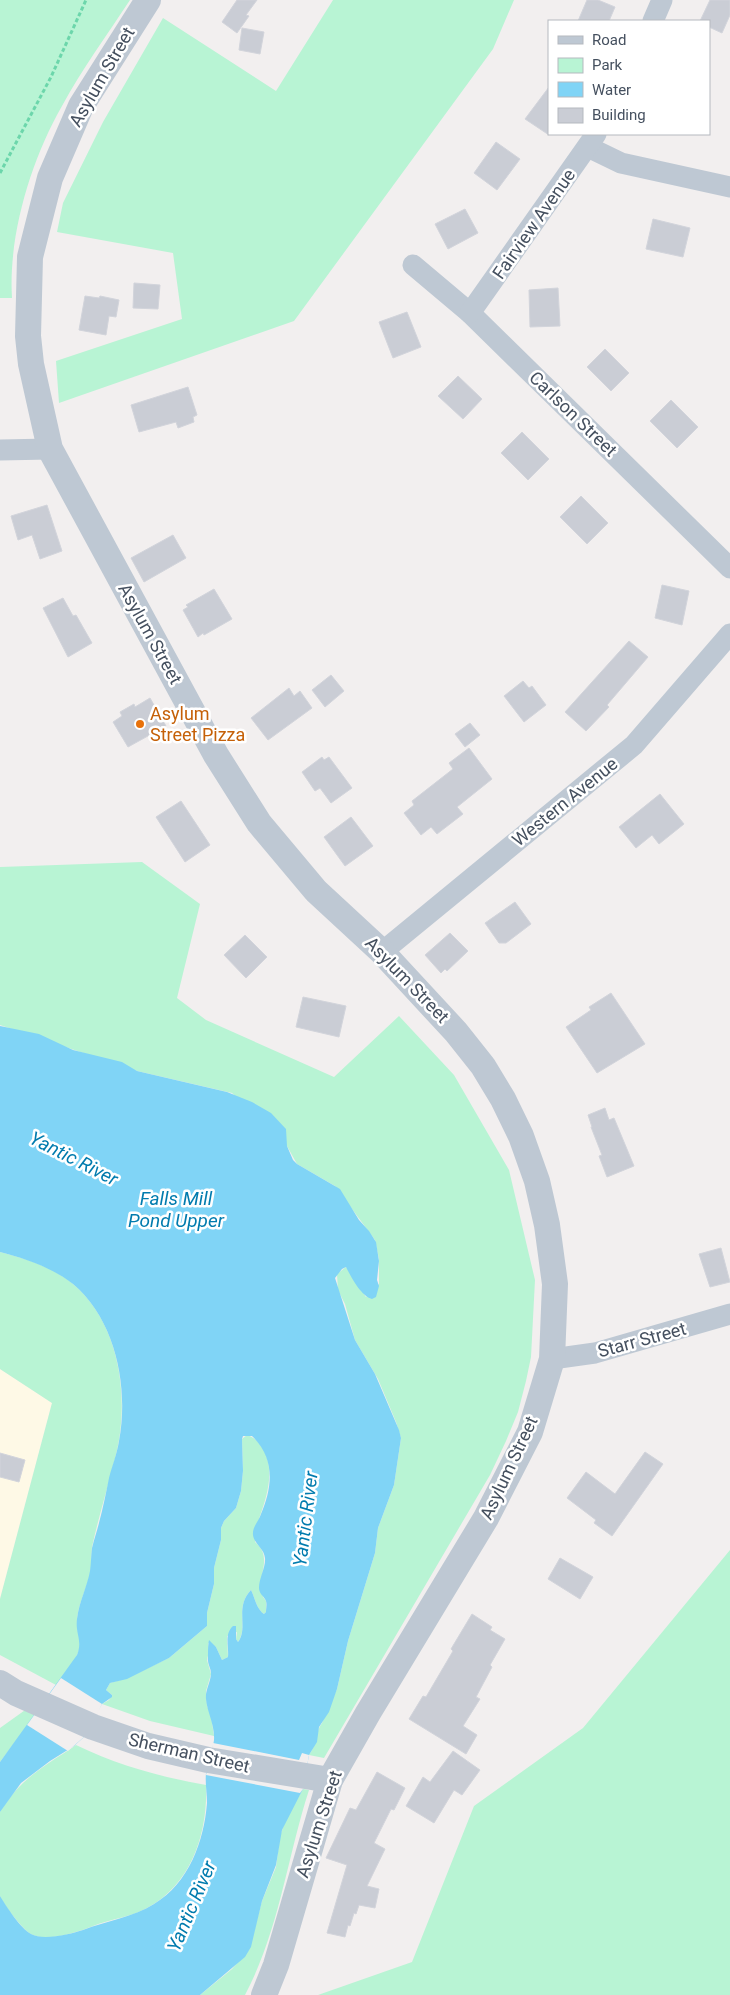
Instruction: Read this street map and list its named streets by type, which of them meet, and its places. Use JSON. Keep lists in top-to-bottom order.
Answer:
{
  "streets": {
    "street": [
      "Asylum Street",
      "Fairview Avenue",
      "Carlson Street",
      "Western Avenue",
      "Starr Street",
      "Sherman Street"
    ]
  },
  "crossings": [
    ["Asylum Street", "Western Avenue"],
    ["Asylum Street", "Starr Street"],
    ["Asylum Street", "Sherman Street"],
    ["Fairview Avenue", "Carlson Street"]
  ],
  "water": ["Yantic River", "Falls Mill Pond Upper"],
  "places": ["Asylum Street Pizza"],
  "legend": [
    "Road",
    "Park",
    "Water",
    "Building"
  ]
}
